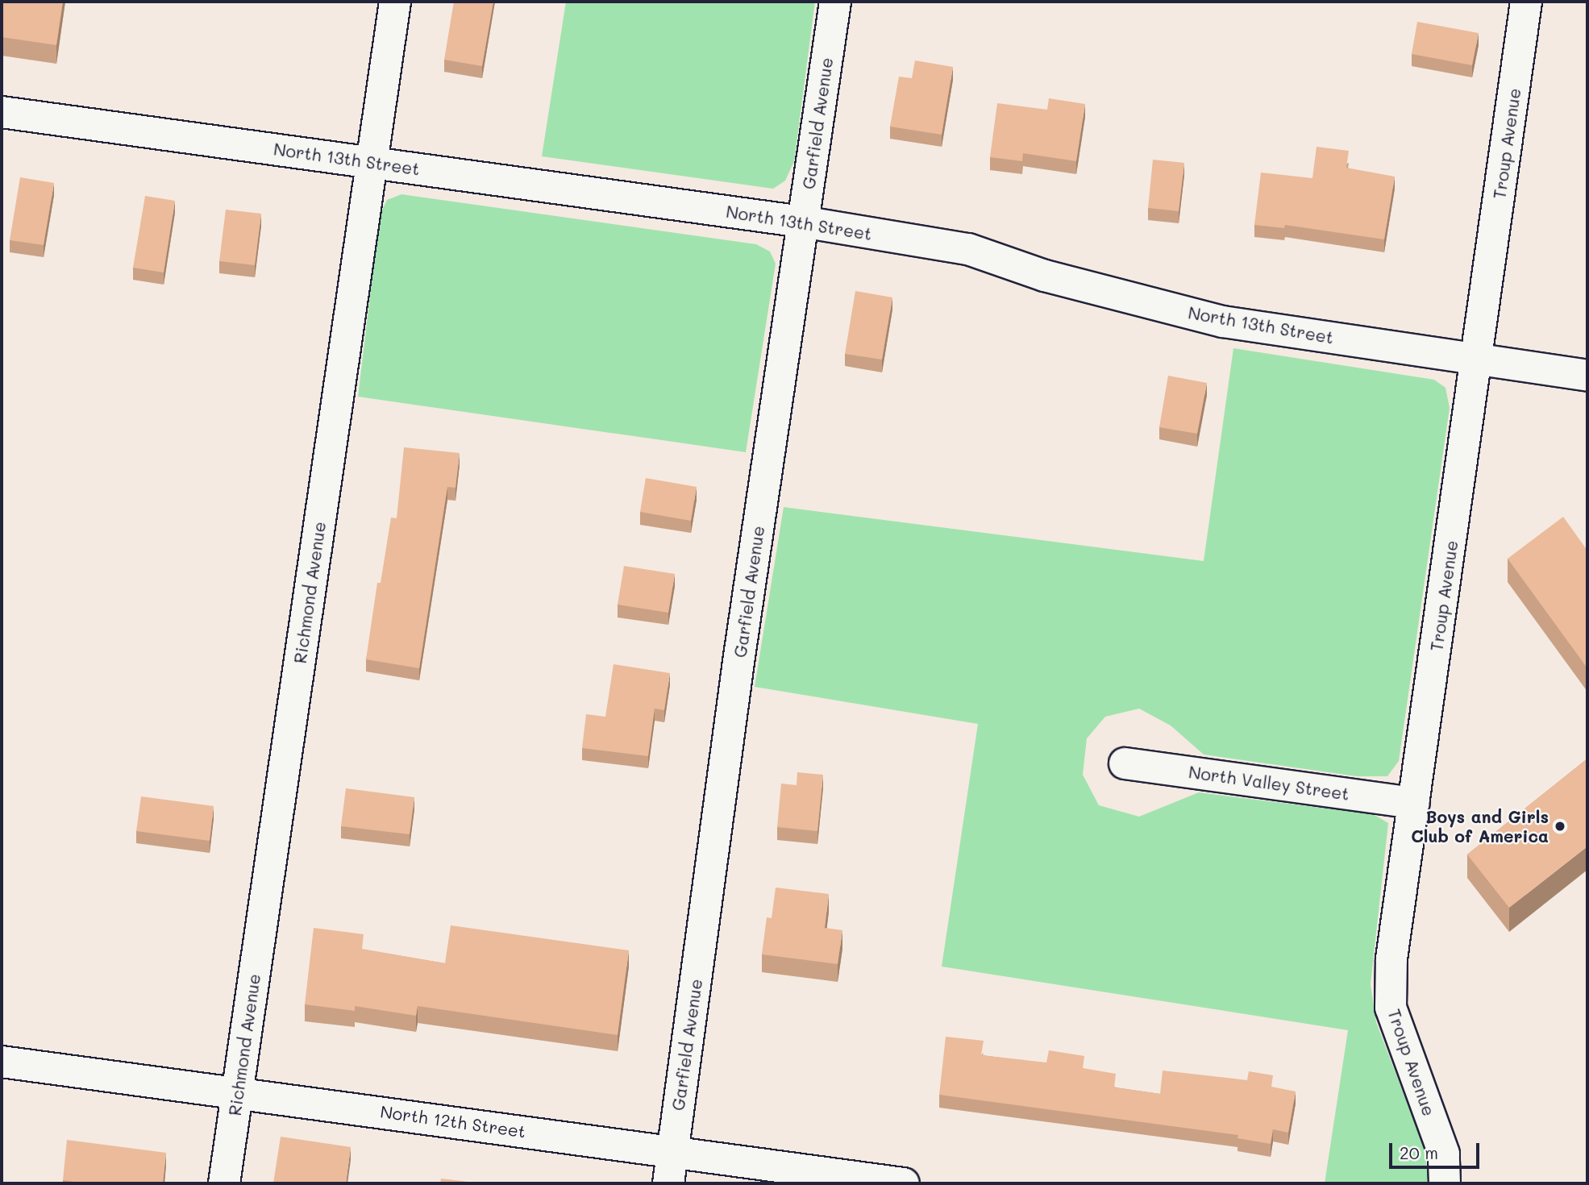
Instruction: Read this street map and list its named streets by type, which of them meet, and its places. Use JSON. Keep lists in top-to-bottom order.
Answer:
{
  "streets": {
    "street": [
      "Garfield Avenue",
      "Troup Avenue",
      "North 13th Street",
      "Richmond Avenue",
      "North Valley Street",
      "North 12th Street"
    ]
  },
  "crossings": [
    ["Garfield Avenue", "North 13th Street"],
    ["Garfield Avenue", "North 12th Street"],
    ["Troup Avenue", "North 13th Street"],
    ["Troup Avenue", "North Valley Street"],
    ["North 13th Street", "Richmond Avenue"],
    ["Richmond Avenue", "North 12th Street"]
  ],
  "places": ["Boys and Girls Club of America"],
  "scale_bar": "20 m"
}
